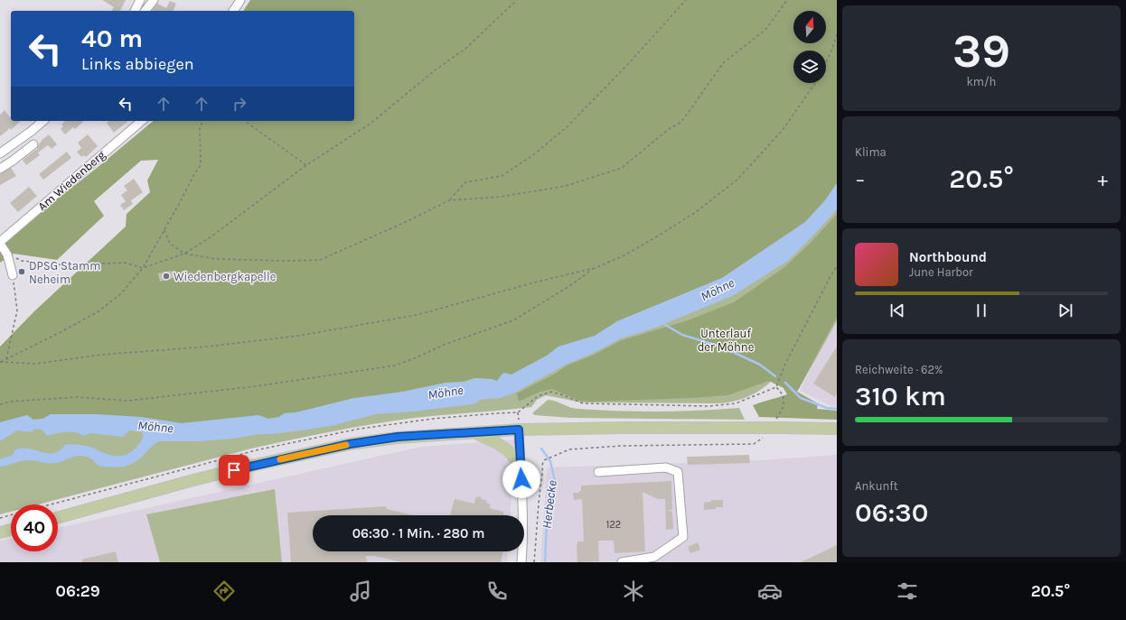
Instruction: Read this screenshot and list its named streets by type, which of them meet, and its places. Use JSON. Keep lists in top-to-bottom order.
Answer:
{
  "streets": {
    "street": ["Am Wiedenberg"]
  },
  "water": ["Möhne", "Herbecke"],
  "parks": ["Unterlauf der Möhne"],
  "places": ["DPSG Stamm Neheim", "Wiedenbergkapelle"],
  "house_numbers": ["122"],
  "north": "top",
  "page": {
    "tile": [
      ["39", "km/h"],
      "Klima",
      ["Reichweite · 62%", "310 km"],
      ["Ankunft", "06:30"]
    ],
    "turn": ["40 m", "Links abbiegen"],
    "heat": ["−", "20.5°", "+"],
    "song": ["Northbound", "June Harbor"],
    "limit": "40",
    "trip": "06:30 · 1 Min. · 280 m",
    "tabs": ["06:29", "20.5°"]
  }
}
